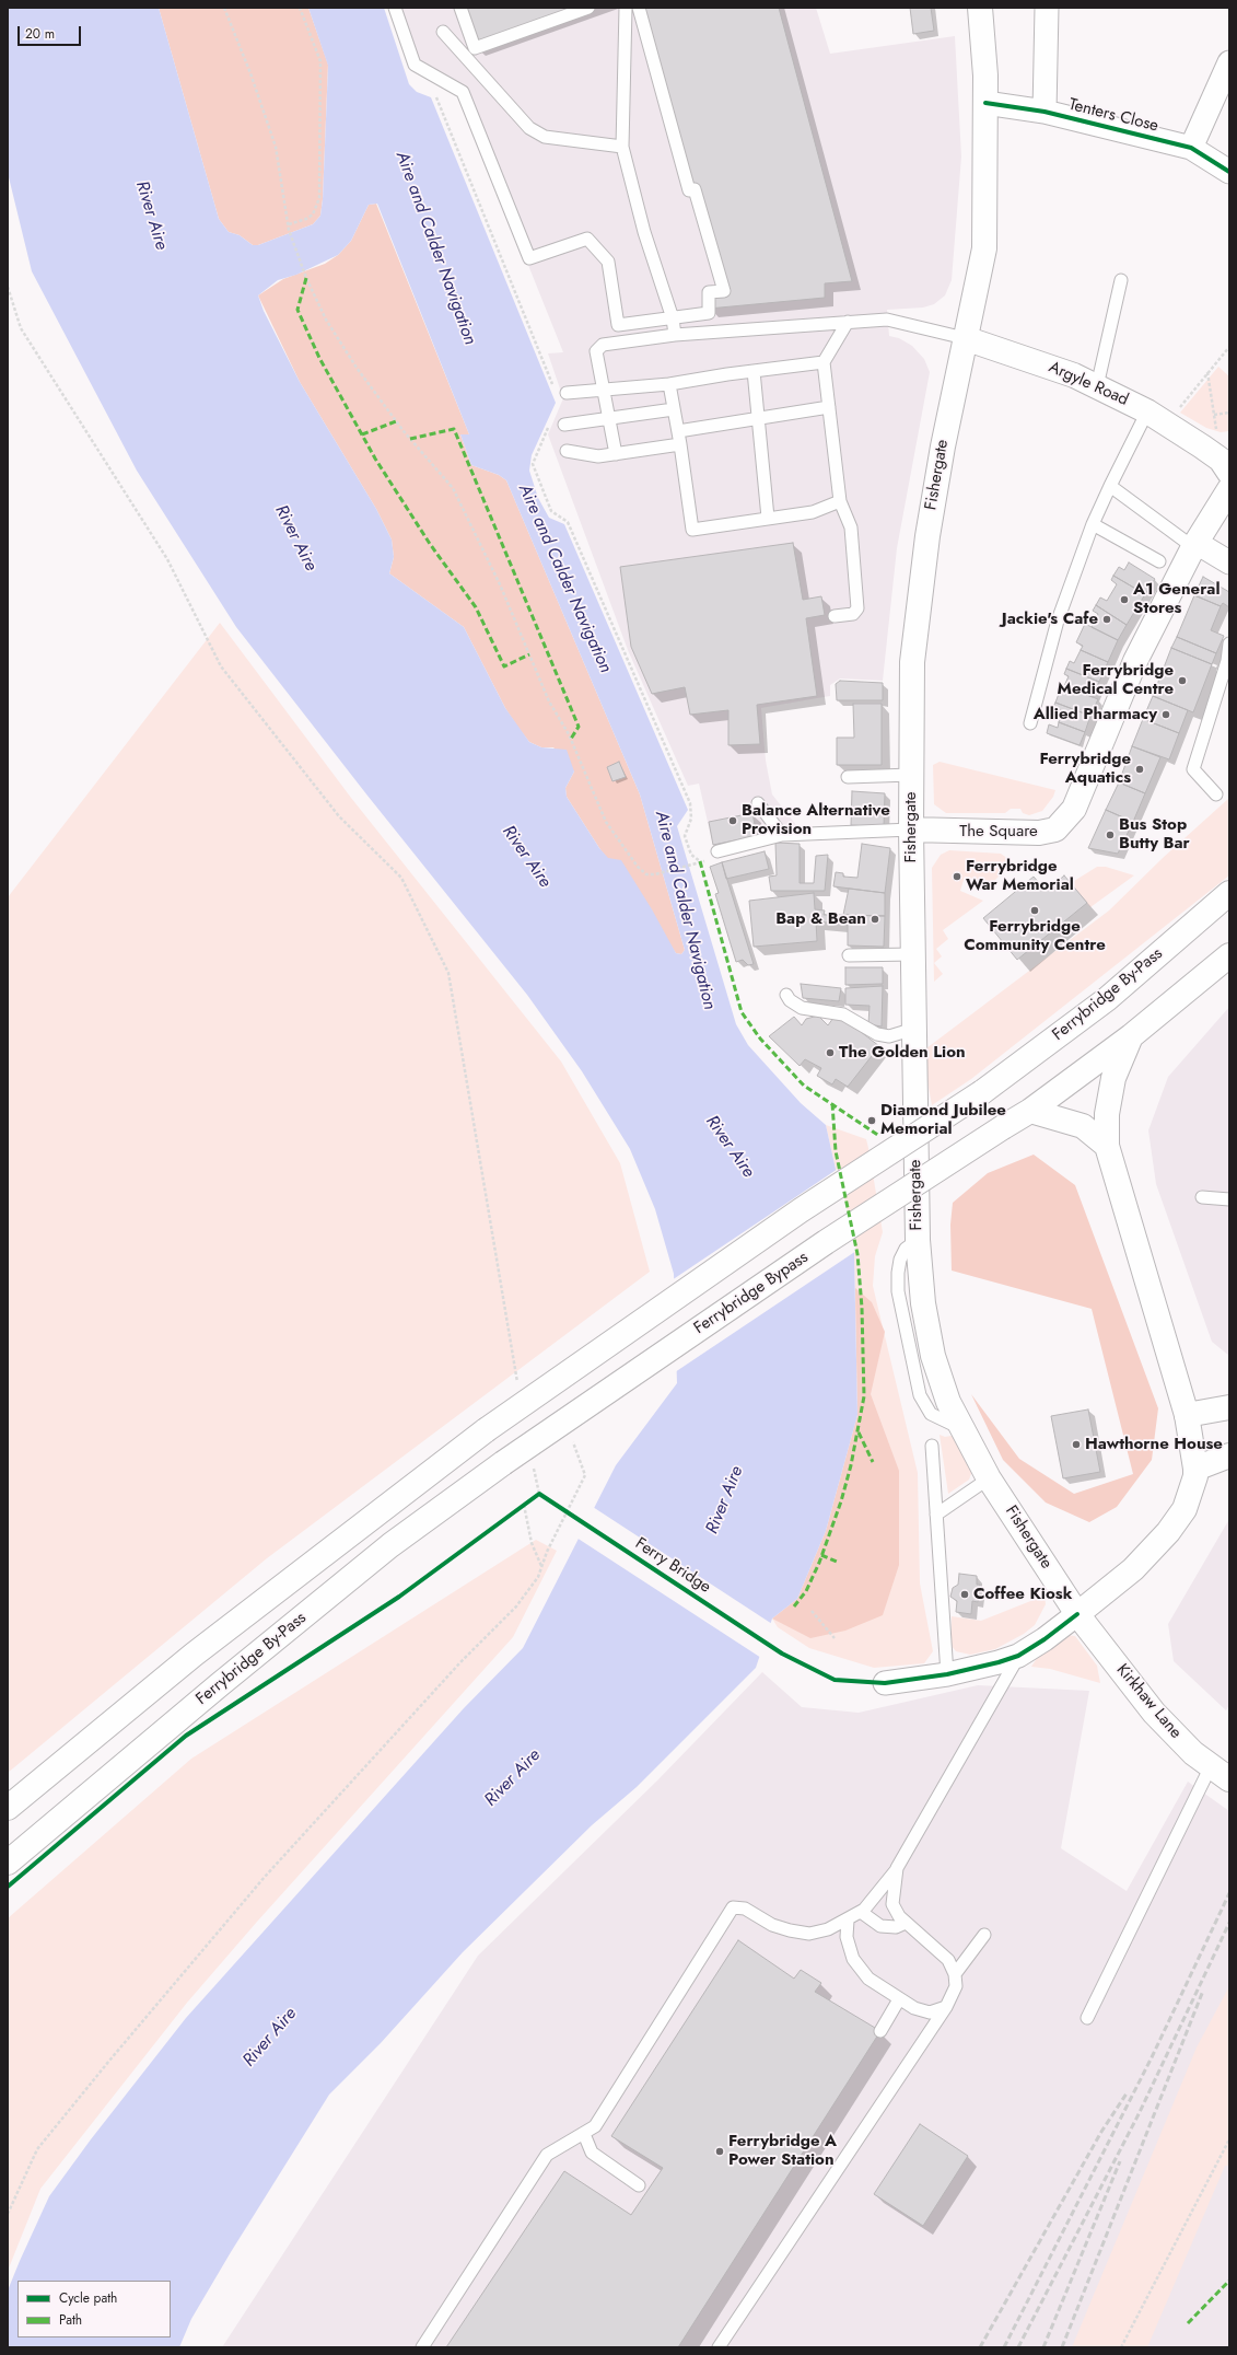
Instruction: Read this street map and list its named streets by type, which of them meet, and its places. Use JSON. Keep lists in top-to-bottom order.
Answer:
{
  "streets": {
    "main road": [
      "Argyle Road",
      "Fishergate",
      "The Square",
      "Ferrybridge By-Pass",
      "Ferrybridge Bypass",
      "Kirkhaw Lane"
    ],
    "street": ["Tenters Close"],
    "cycle path": ["Ferry Bridge"]
  },
  "crossings": [
    ["Tenters Close", "Fishergate"],
    ["Argyle Road", "Fishergate"],
    ["Fishergate", "The Square"],
    ["Fishergate", "Kirkhaw Lane"],
    ["Ferrybridge By-Pass", "Ferrybridge Bypass"]
  ],
  "water": ["River Aire", "Aire and Calder Navigation"],
  "places": [
    "A1 General Stores",
    "Jackie's Cafe",
    "Ferrybridge Medical Centre",
    "Allied Pharmacy",
    "Ferrybridge Aquatics",
    "Balance Alternative Provision",
    "Bus Stop Butty Bar",
    "Ferrybridge War Memorial",
    "Ferrybridge Community Centre",
    "Bap & Bean",
    "The Golden Lion",
    "Diamond Jubilee Memorial",
    "Hawthorne House",
    "Coffee Kiosk",
    "Ferrybridge A Power Station"
  ],
  "legend": ["Cycle path", "Path"],
  "scale_bar": "20 m"
}
